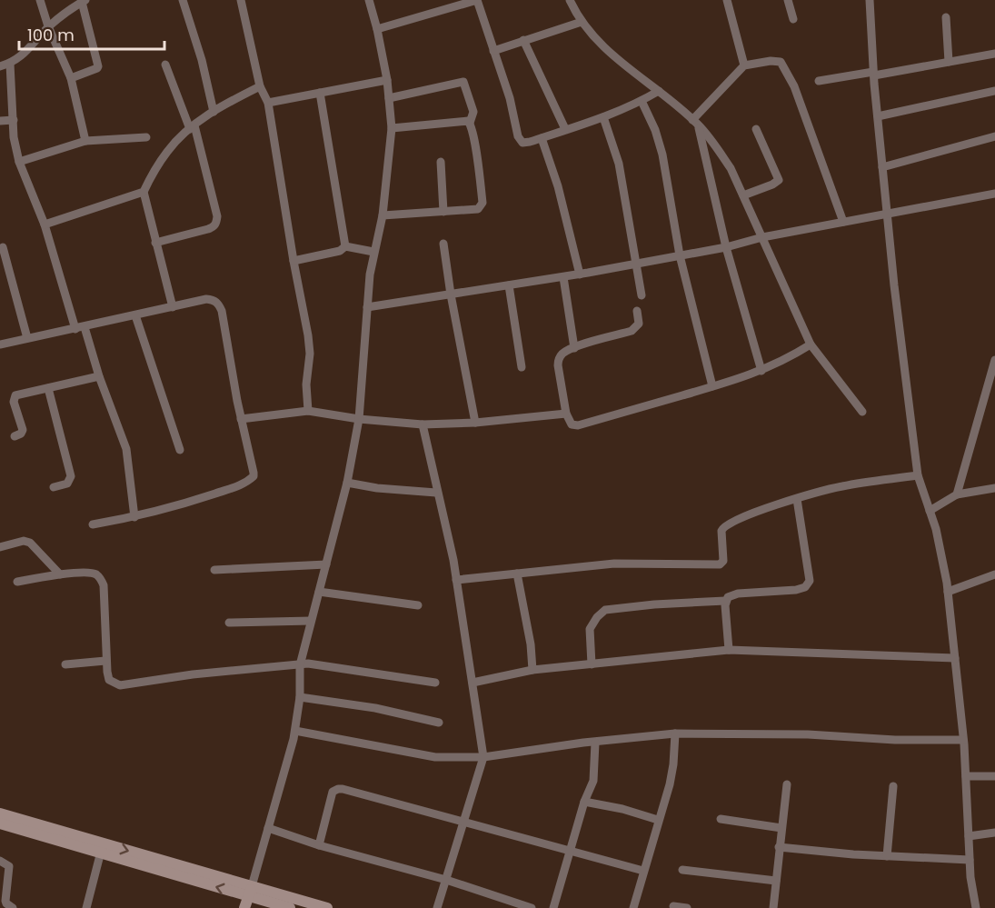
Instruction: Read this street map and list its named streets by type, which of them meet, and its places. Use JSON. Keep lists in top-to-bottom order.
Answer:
{
  "scale_bar": "100 m"
}
